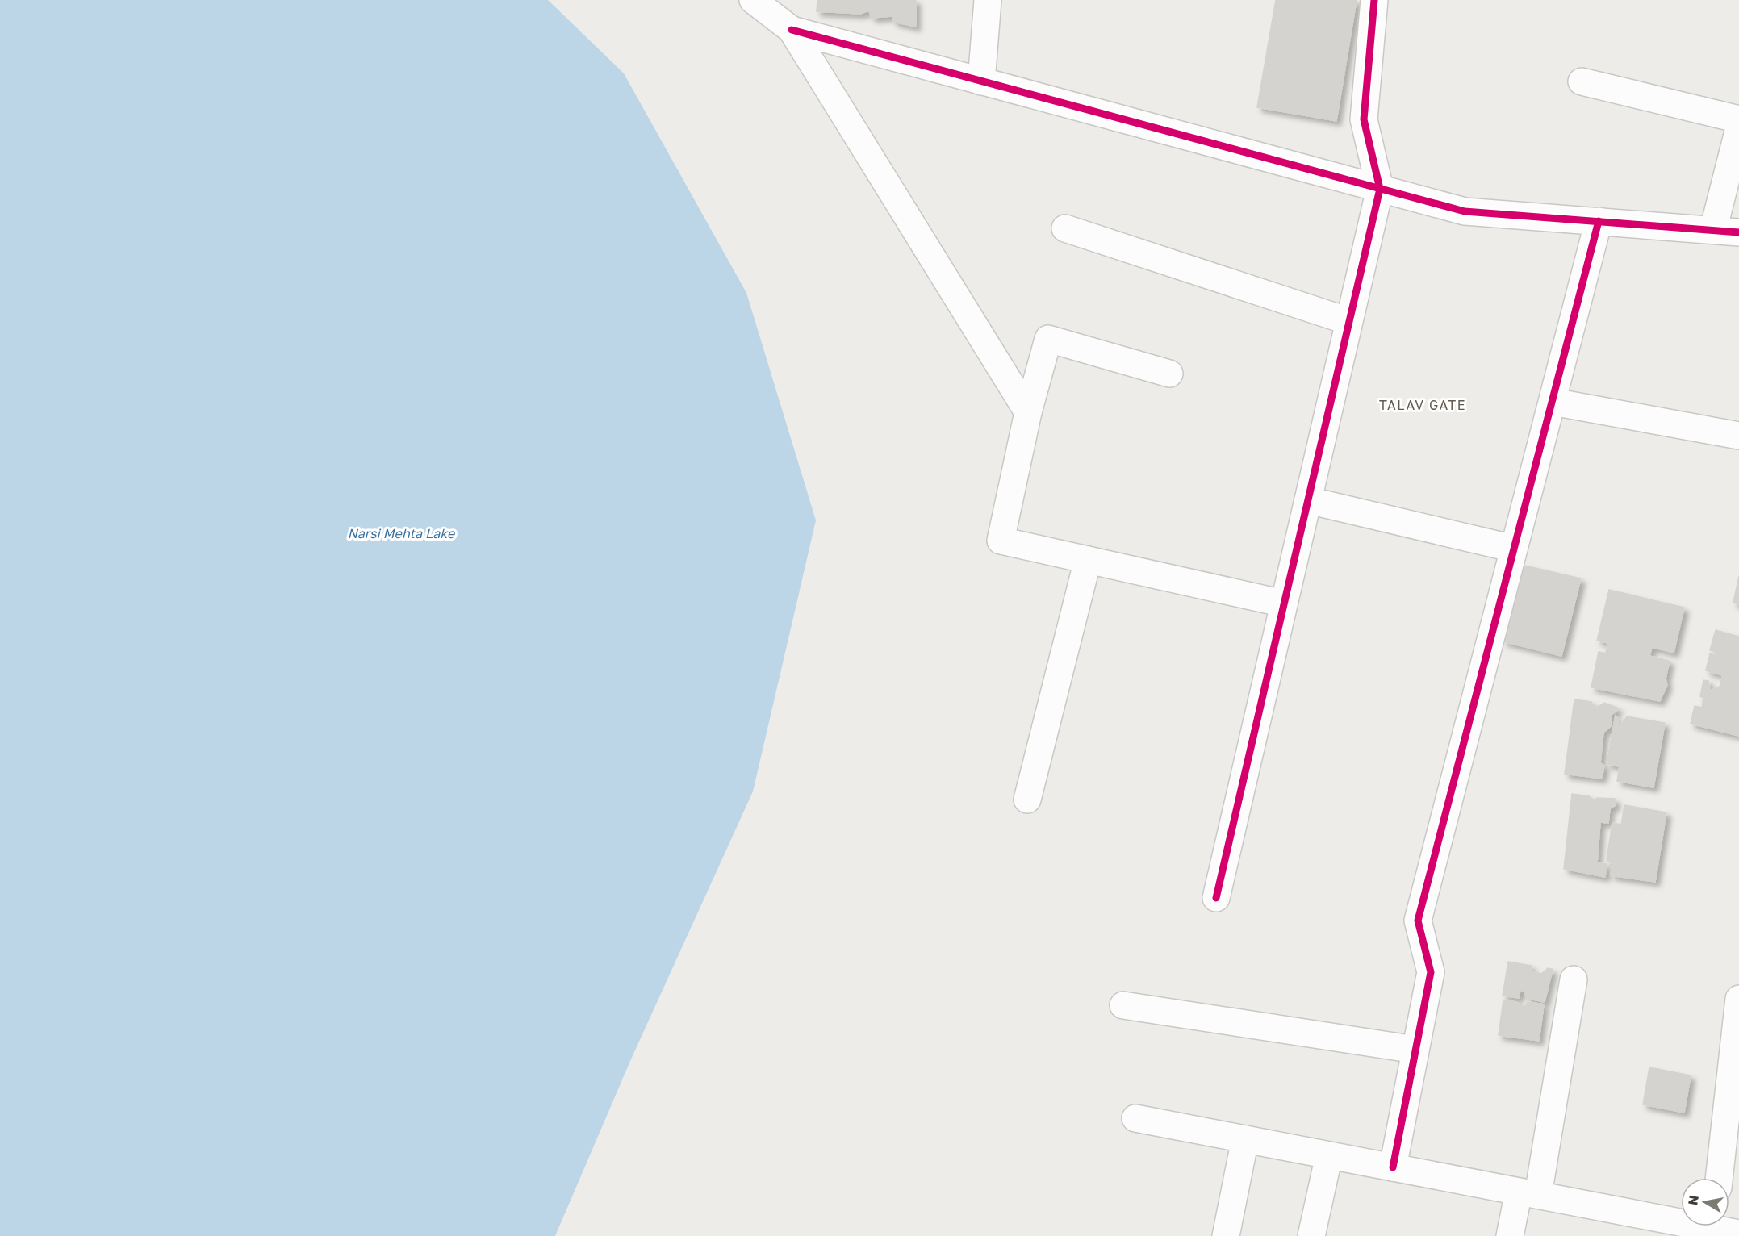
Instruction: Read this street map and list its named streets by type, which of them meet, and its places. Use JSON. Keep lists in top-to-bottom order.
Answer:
{
  "districts": ["TALAV GATE"],
  "water": ["Narsi Mehta Lake"],
  "north": "left"
}
